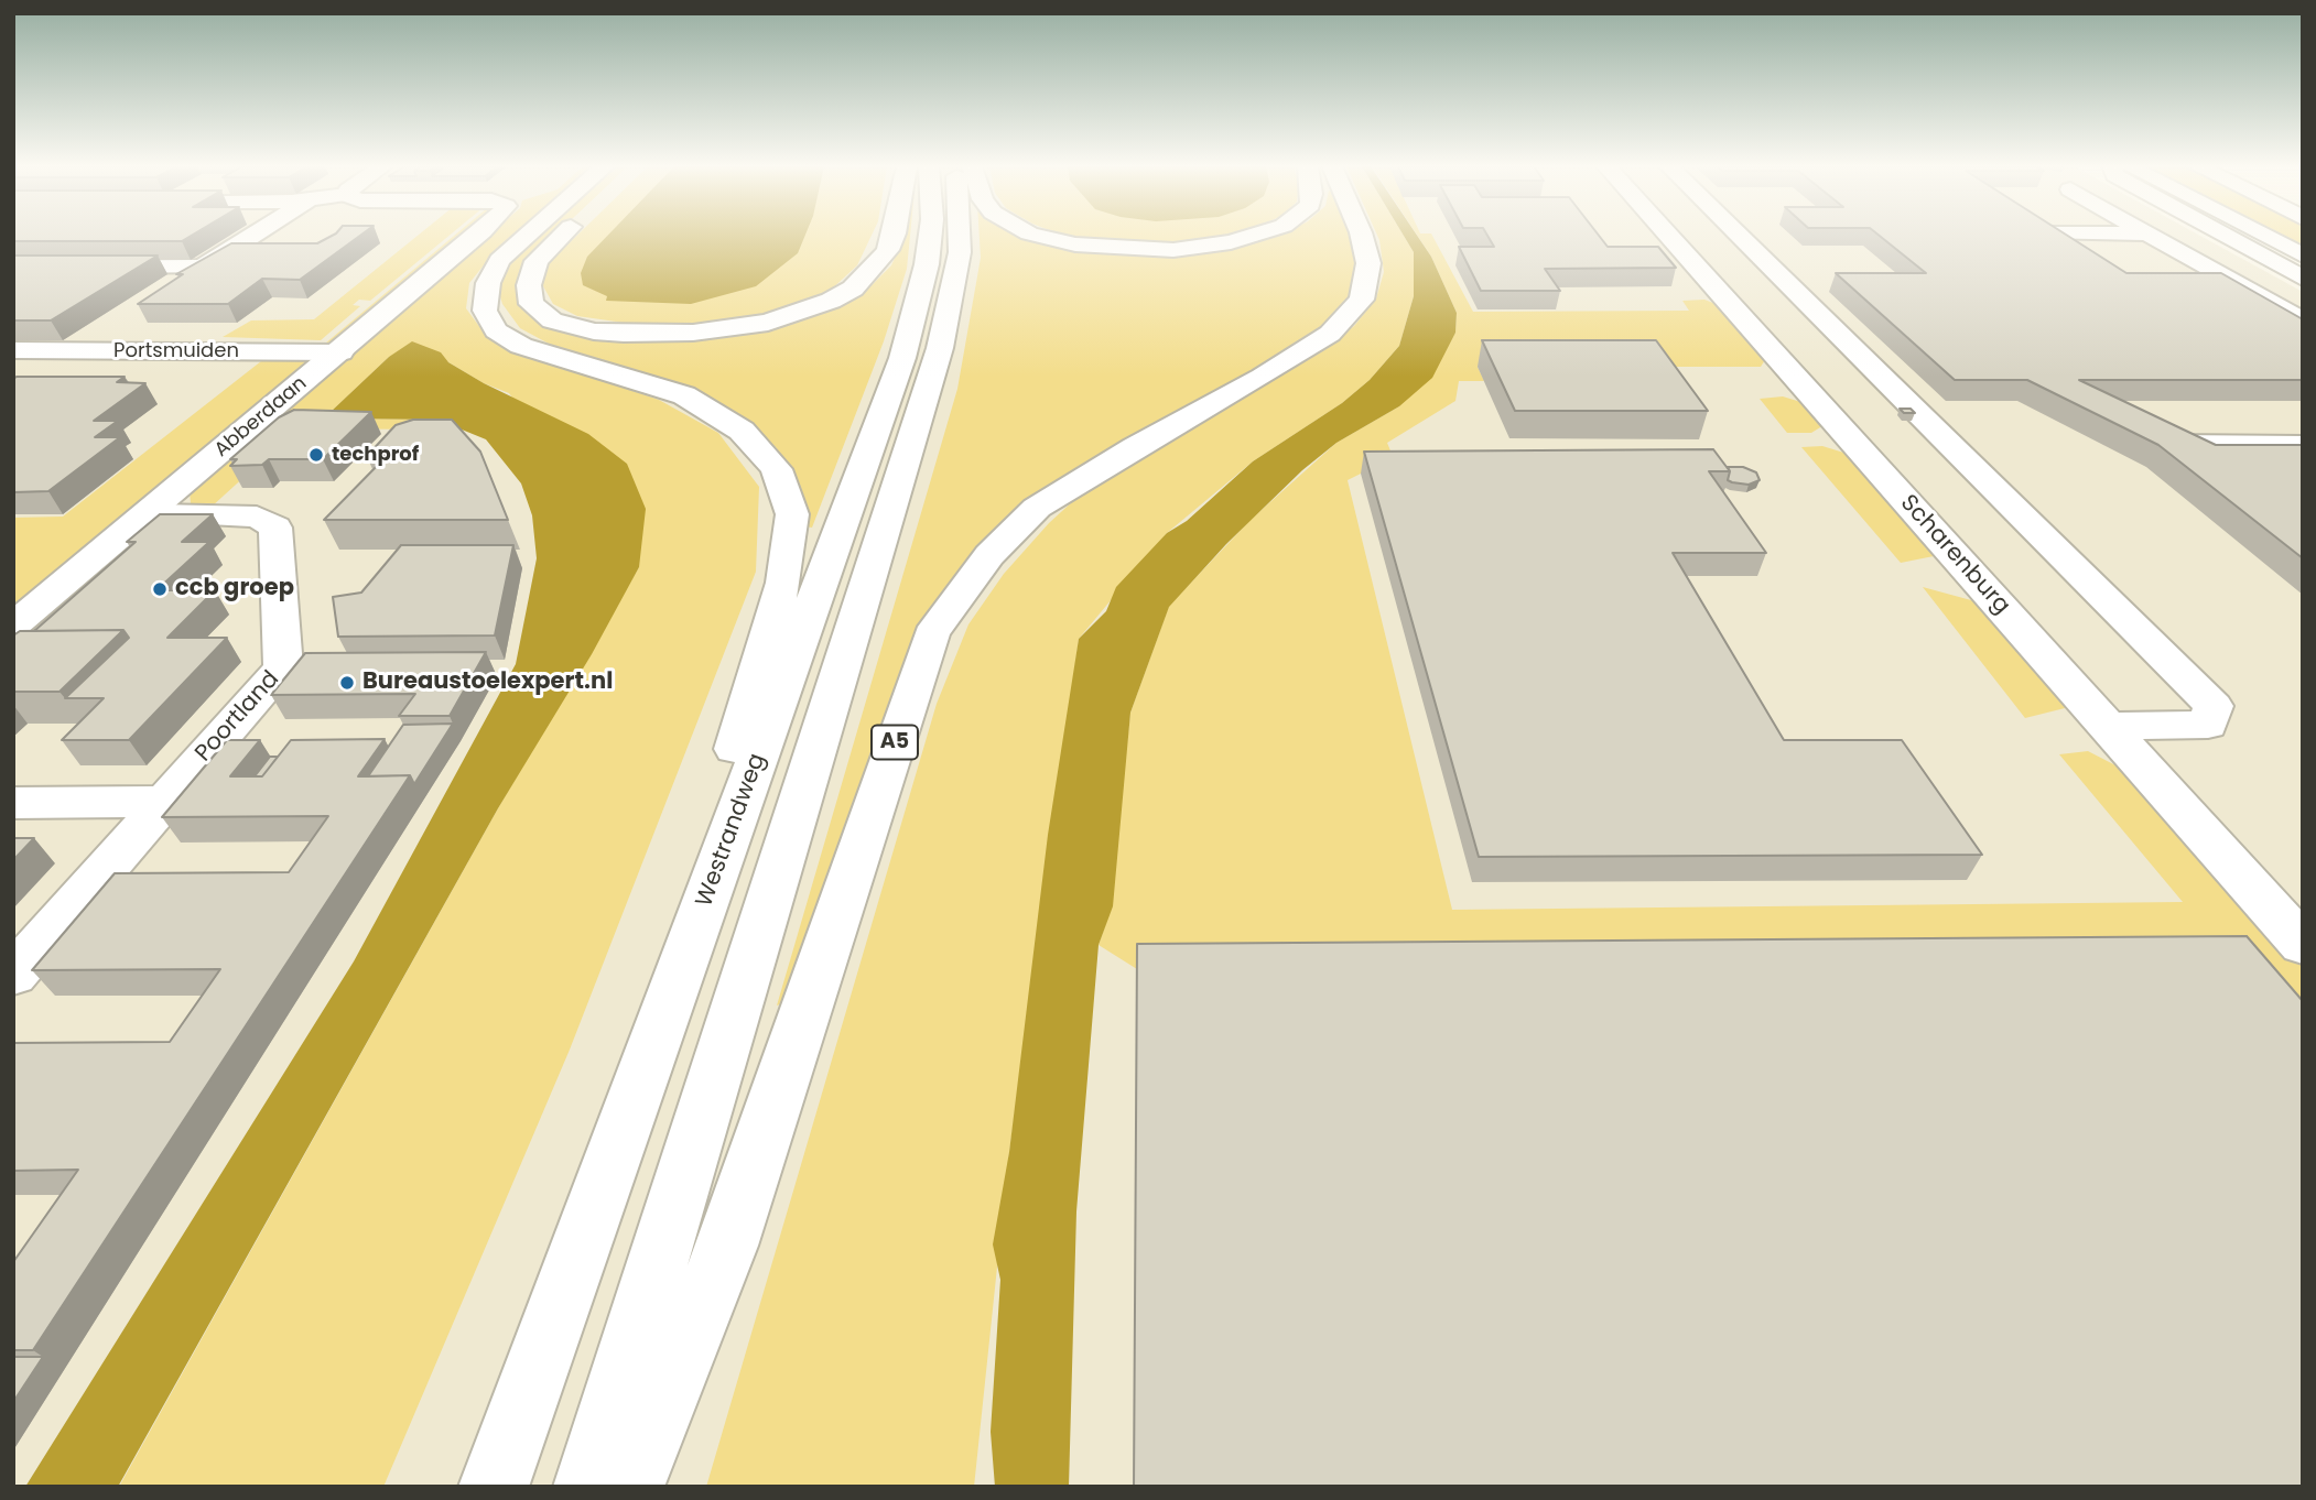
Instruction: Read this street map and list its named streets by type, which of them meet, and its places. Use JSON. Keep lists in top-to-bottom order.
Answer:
{
  "streets": {
    "main road": [
      "Portsmuiden",
      "Abberdaan",
      "Scharenburg",
      "Poortland",
      "A5",
      "Westrandweg"
    ]
  },
  "crossings": [
    ["Portsmuiden", "Abberdaan"],
    ["Abberdaan", "Poortland"]
  ],
  "places": ["techprof", "ccb groep", "Bureaustoelexpert.nl"]
}
